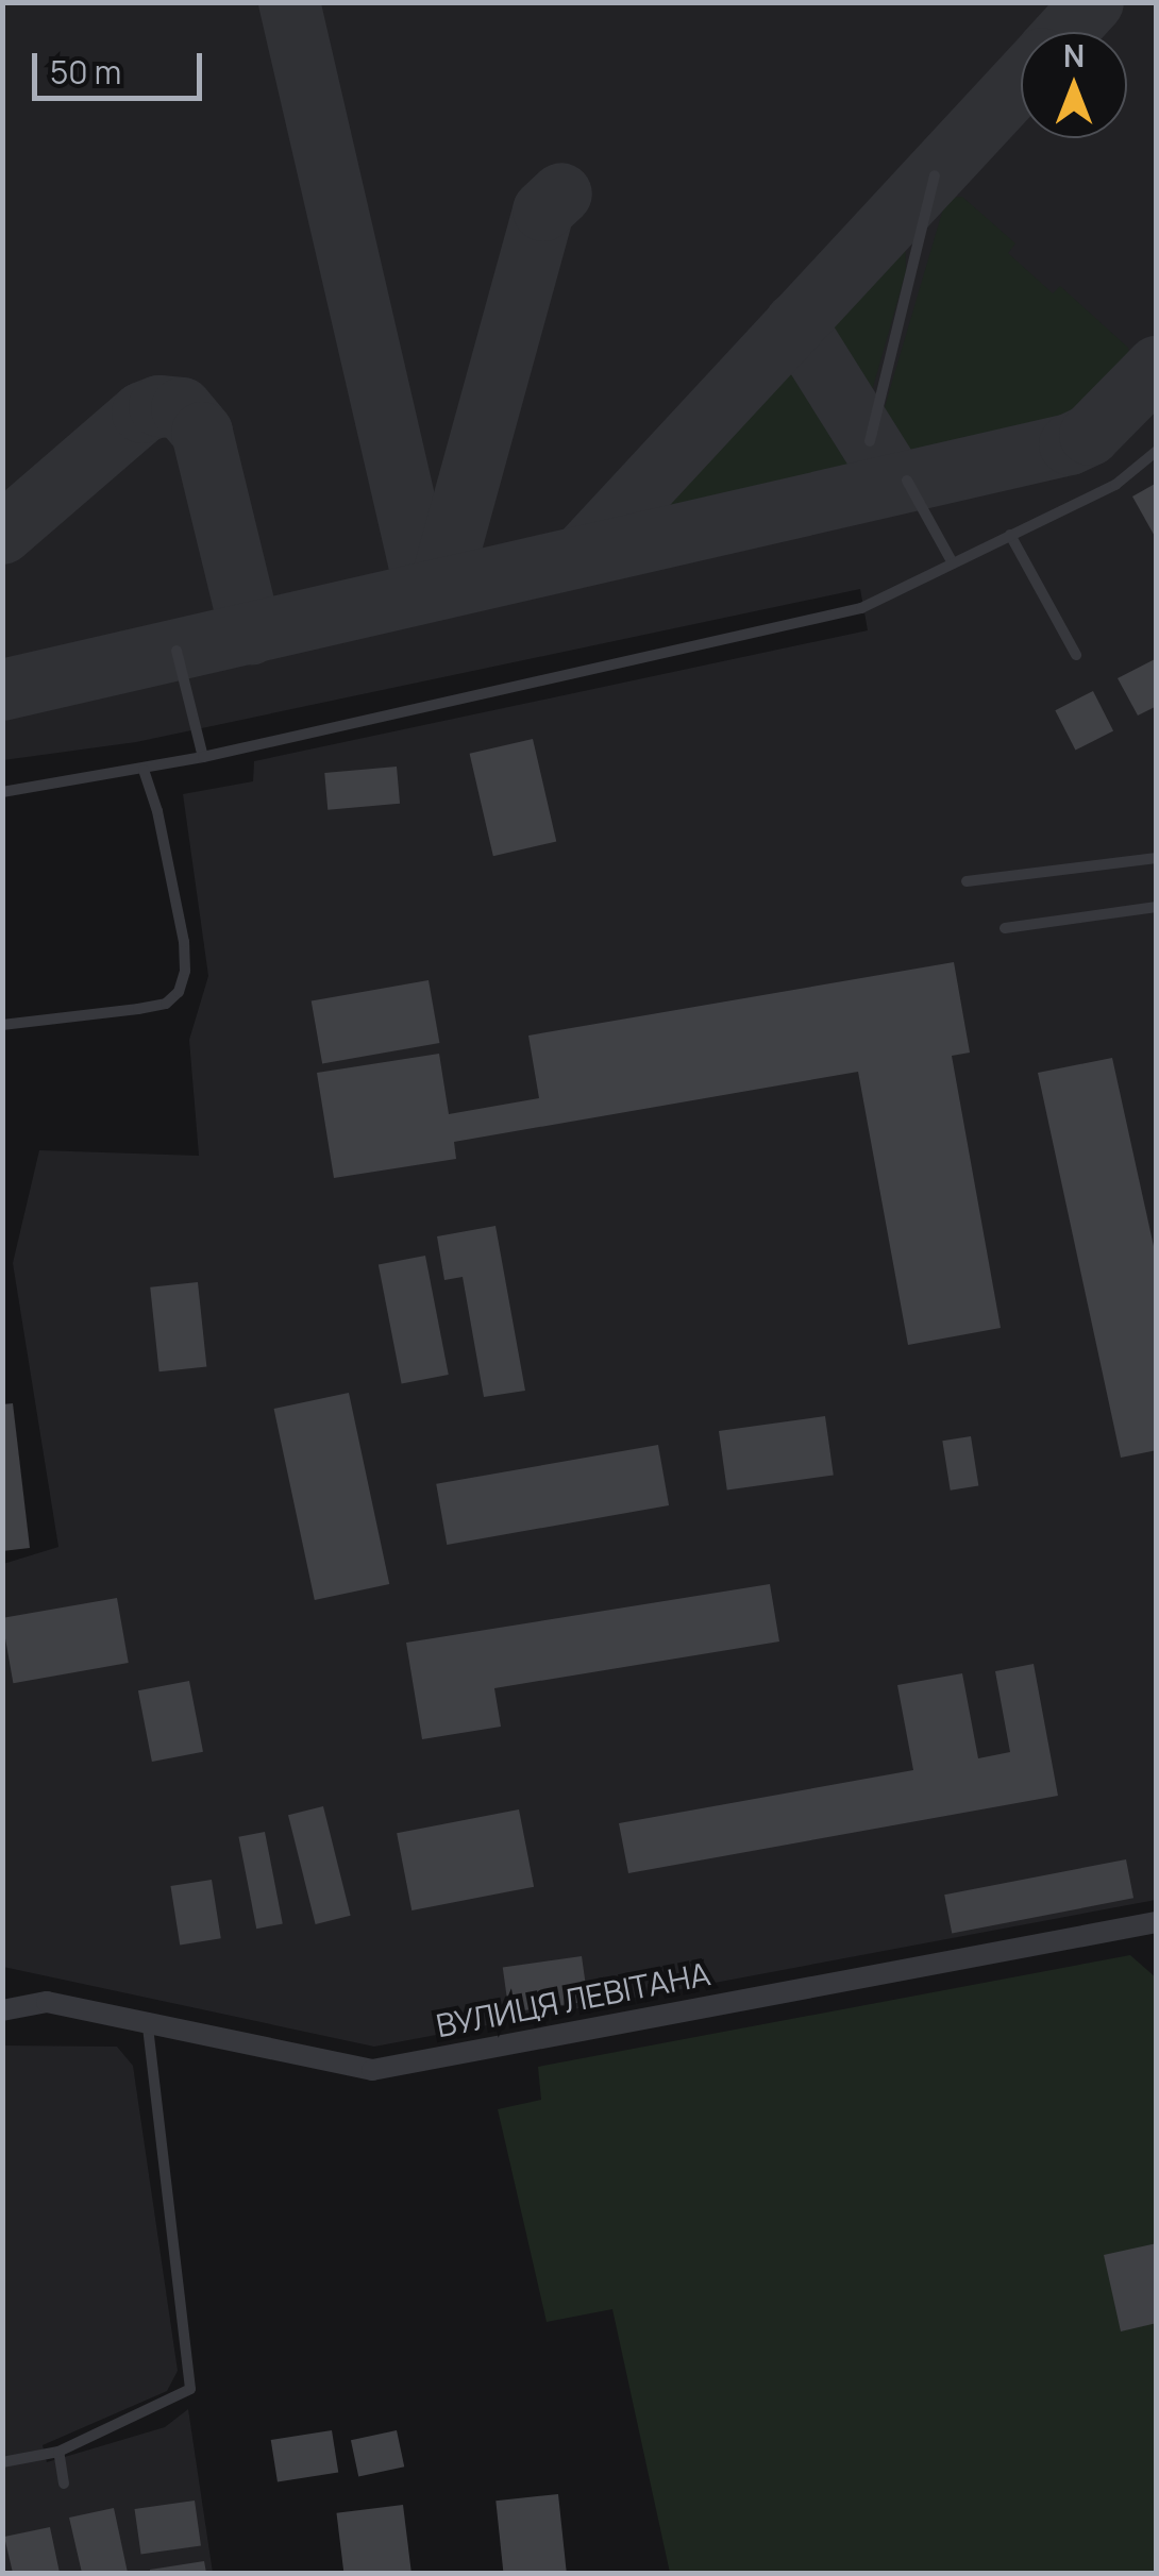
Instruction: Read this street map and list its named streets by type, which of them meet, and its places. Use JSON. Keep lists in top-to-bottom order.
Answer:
{
  "streets": {
    "street": ["ВУЛИЦЯ ЛЕВІТАНА"]
  },
  "scale_bar": "50 m",
  "north": "top"
}
